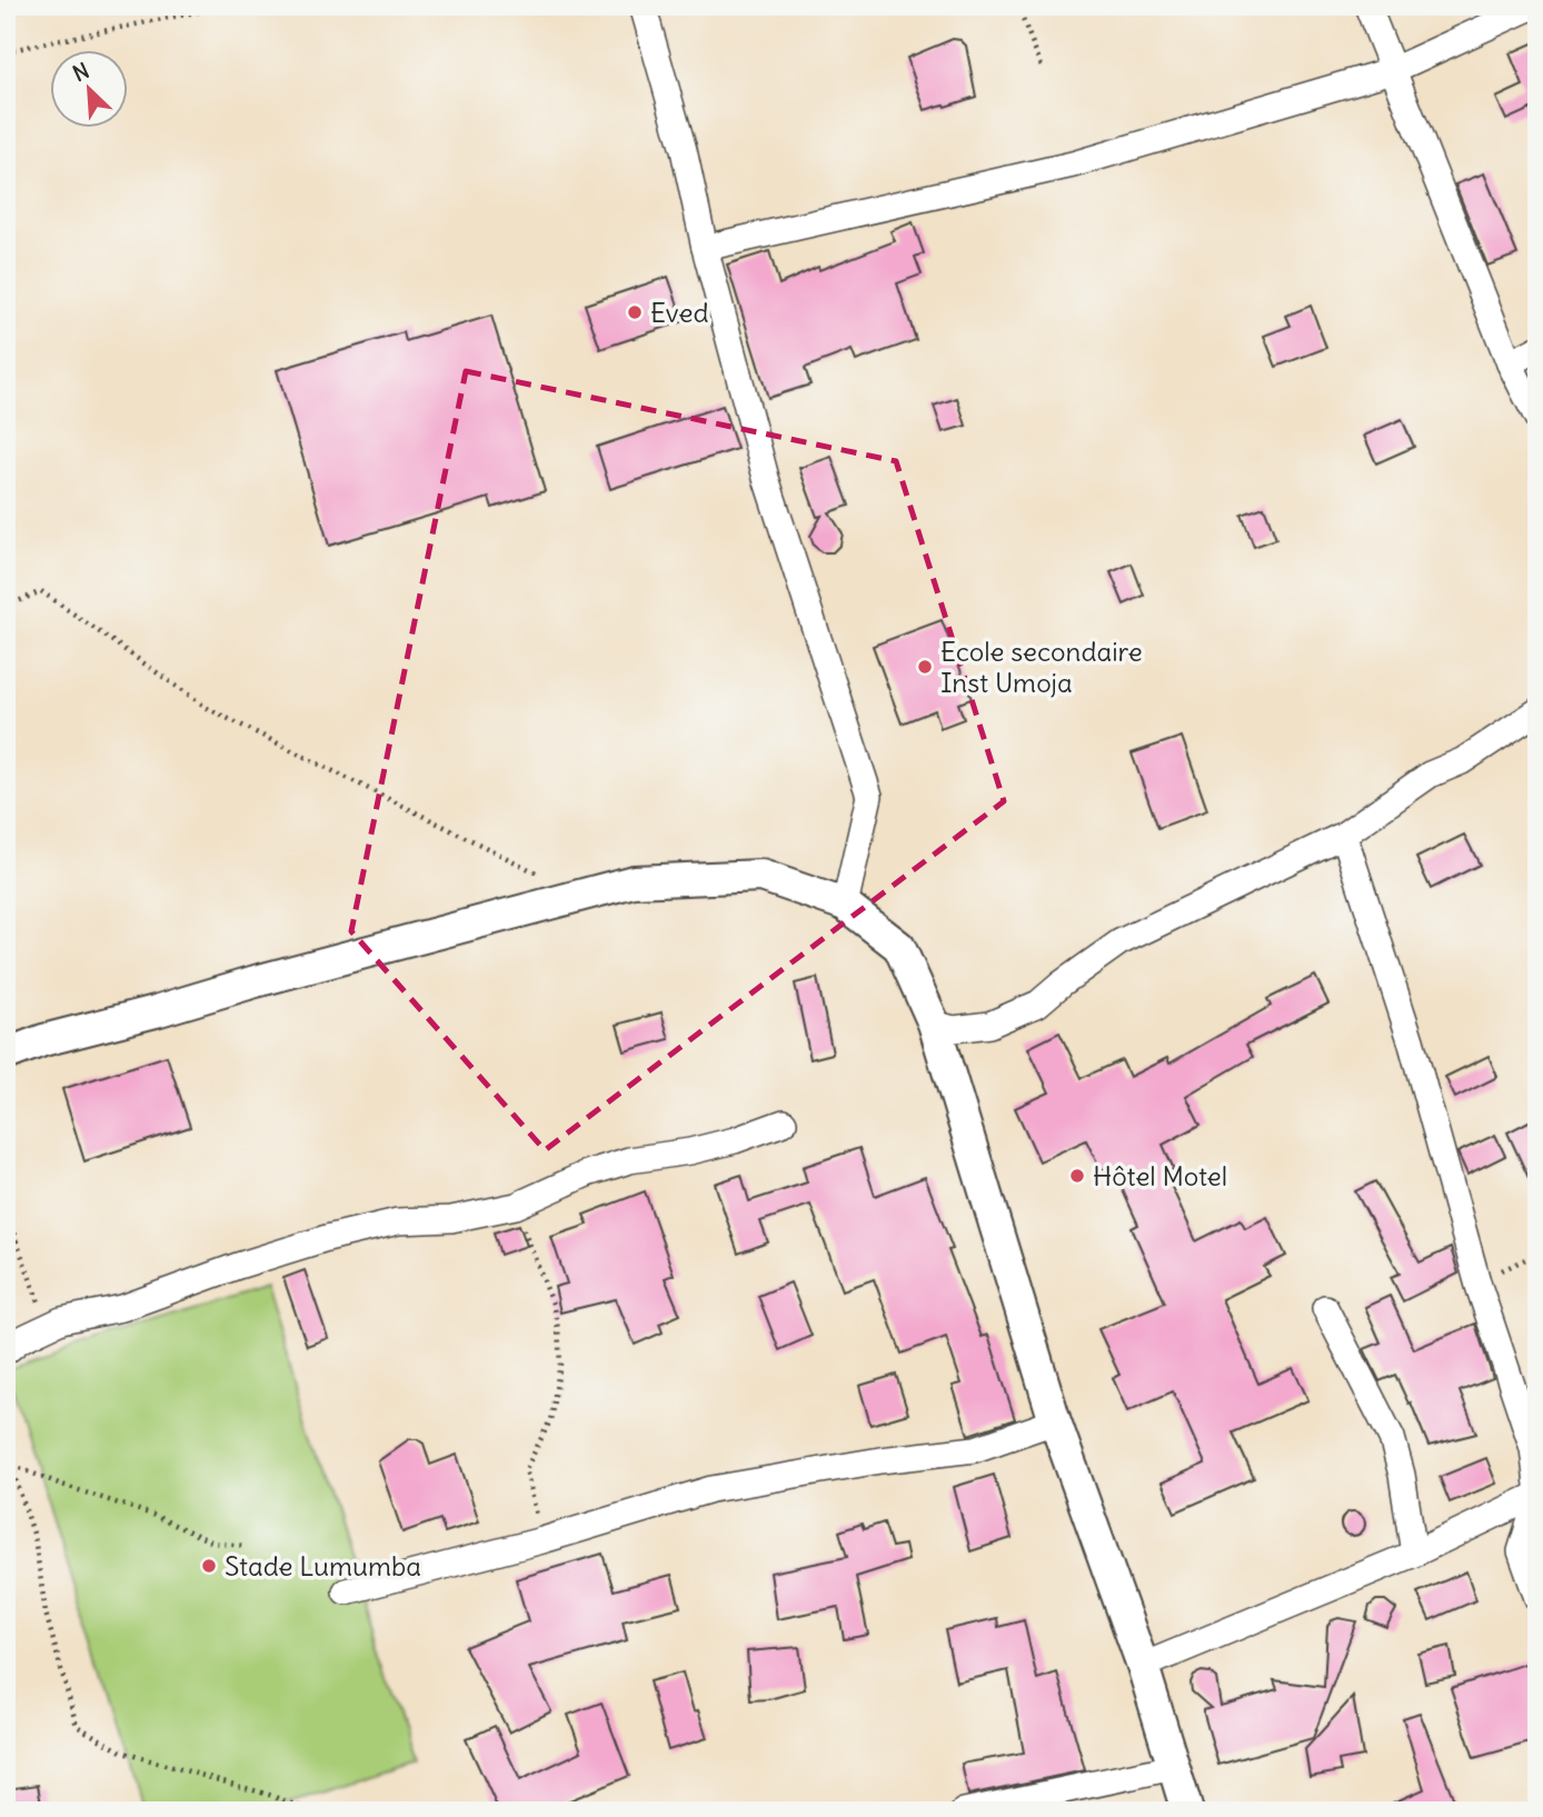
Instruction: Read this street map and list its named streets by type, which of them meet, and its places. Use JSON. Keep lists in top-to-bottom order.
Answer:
{
  "places": [
    "Eved",
    "Ecole secondaire Inst Umoja",
    "Hôtel Motel",
    "Stade Lumumba"
  ],
  "north": "top left"
}
